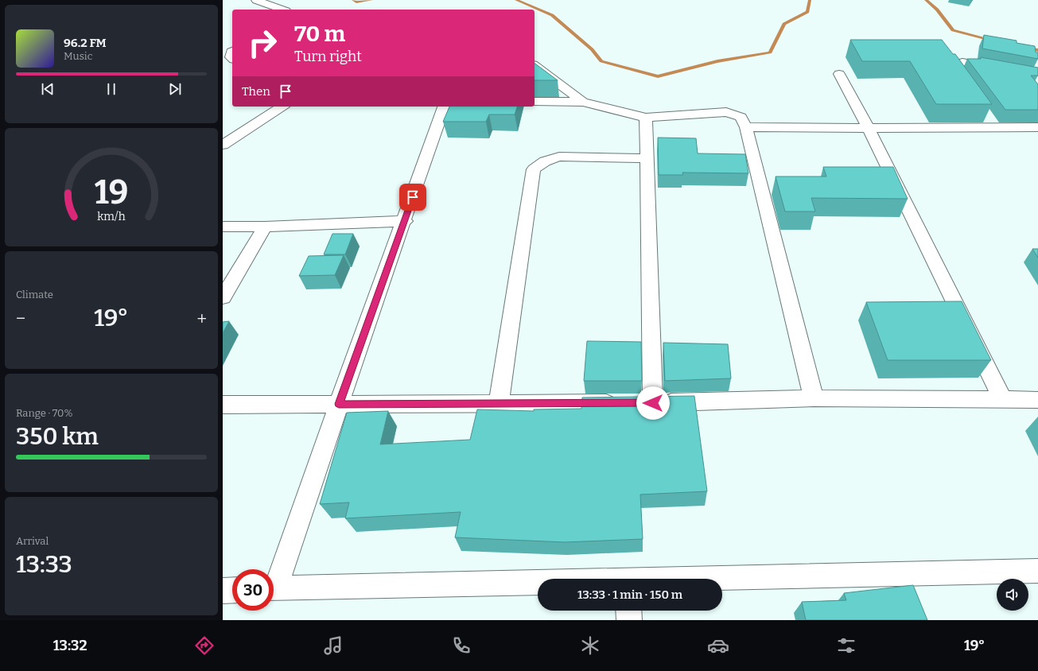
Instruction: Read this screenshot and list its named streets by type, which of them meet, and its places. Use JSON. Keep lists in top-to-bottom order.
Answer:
{
  "page": {
    "turn": ["70 m", "Turn right"],
    "song": ["96.2 FM", "Music"],
    "then": "Then",
    "tile": [
      "Climate",
      ["Range · 70%", "350 km"],
      ["Arrival", "13:33"]
    ],
    "heat": ["−", "19°", "+"],
    "limit": "30",
    "trip": "13:33 · 1 min · 150 m",
    "tabs": ["13:32", "19°"],
    "gauge": ["19", "km/h"]
  }
}
